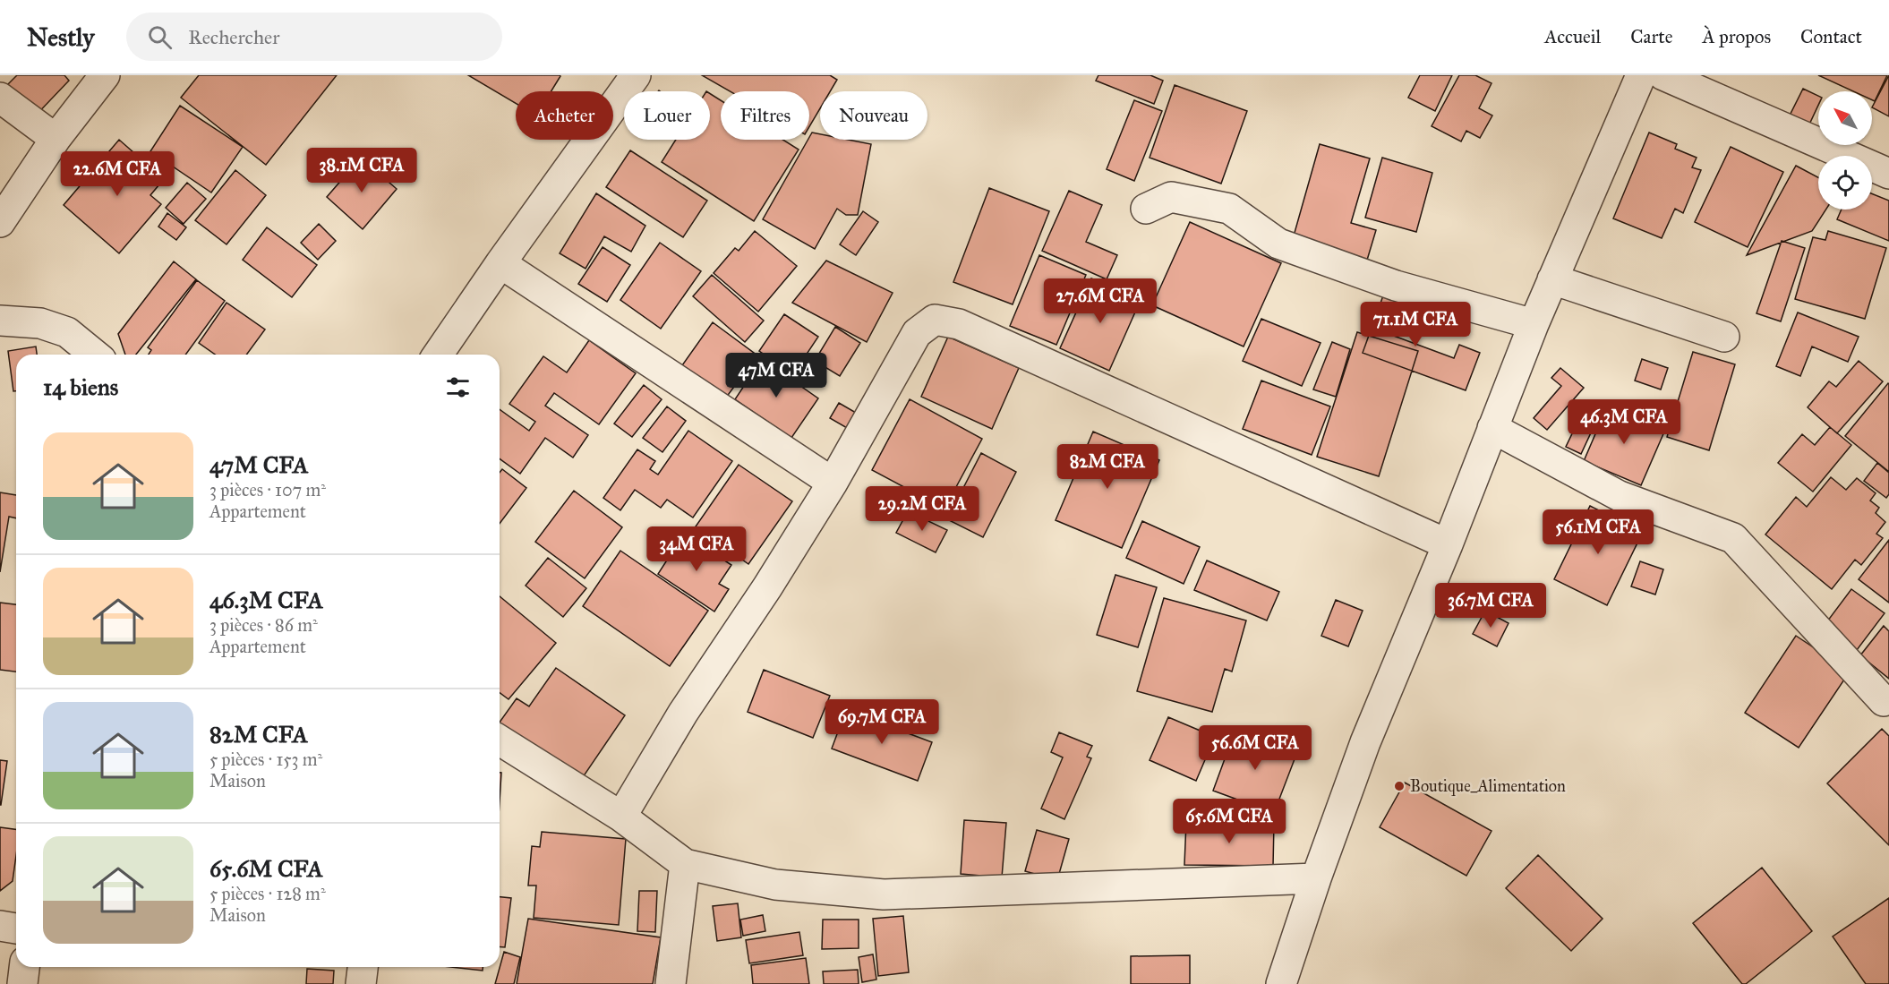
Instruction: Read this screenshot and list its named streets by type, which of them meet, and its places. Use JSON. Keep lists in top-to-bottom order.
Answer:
{
  "places": ["Boutique_Alimentation"],
  "north": "top left",
  "page": {
    "header": "Nestly",
    "search": "Rechercher",
    "nav": [
      "Accueil",
      "Carte",
      "À propos",
      "Contact"
    ],
    "chip": [
      "Acheter",
      "Louer",
      "Filtres",
      "Nouveau"
    ],
    "price": [
      "38.1M CFA",
      "22.6M CFA",
      "27.6M CFA",
      "71.1M CFA",
      "47M CFA",
      "46.3M CFA",
      "82M CFA",
      "29.2M CFA",
      "56.1M CFA",
      "34M CFA",
      "36.7M CFA",
      "69.7M CFA",
      "56.6M CFA",
      "65.6M CFA"
    ],
    "heading": "14 biens",
    "list": [
      {
        "name": "47M CFA",
        "note": "3 pièces · 107 m² · Appartement"
      },
      {
        "name": "46.3M CFA",
        "note": "3 pièces · 86 m² · Appartement"
      },
      {
        "name": "82M CFA",
        "note": "5 pièces · 153 m² · Maison"
      },
      {
        "name": "65.6M CFA",
        "note": "5 pièces · 128 m² · Maison"
      }
    ]
  }
}
